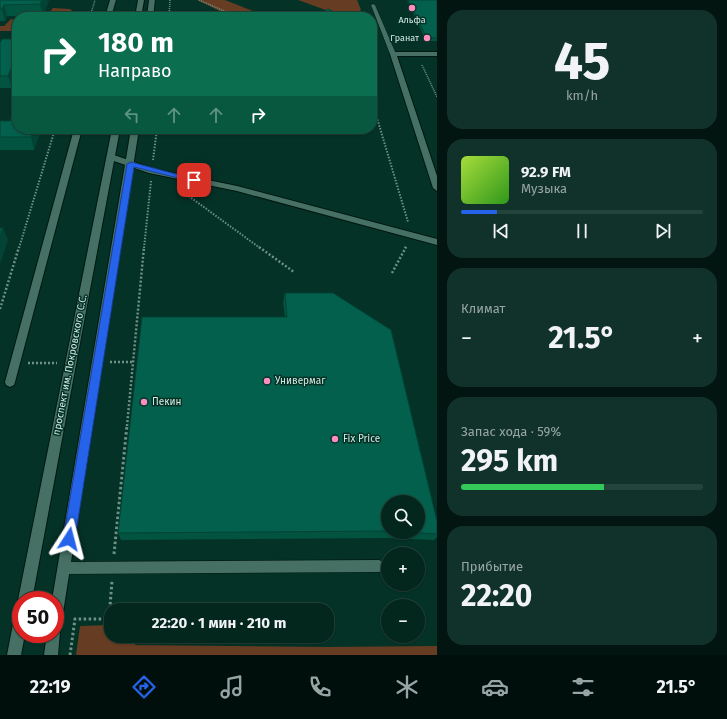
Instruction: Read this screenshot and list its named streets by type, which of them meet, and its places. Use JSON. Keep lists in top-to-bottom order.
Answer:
{
  "streets": {
    "main road": ["проспект им. Покровского С.С."]
  },
  "places": [
    "Альфа",
    "Гранат",
    "Универмаг",
    "Пекин",
    "Fix Price"
  ],
  "page": {
    "tile": [
      ["45", "km/h"],
      "Климат",
      ["Запас хода · 59%", "295 km"],
      ["Прибытие", "22:20"]
    ],
    "turn": ["180 m", "Направо"],
    "song": ["92.9 FM", "Музыка"],
    "heat": ["−", "21.5°", "+"],
    "map_buttons": ["+", "−"],
    "limit": "50",
    "trip": "22:20 · 1 мин · 210 m",
    "tabs": ["22:19", "21.5°"]
  }
}
